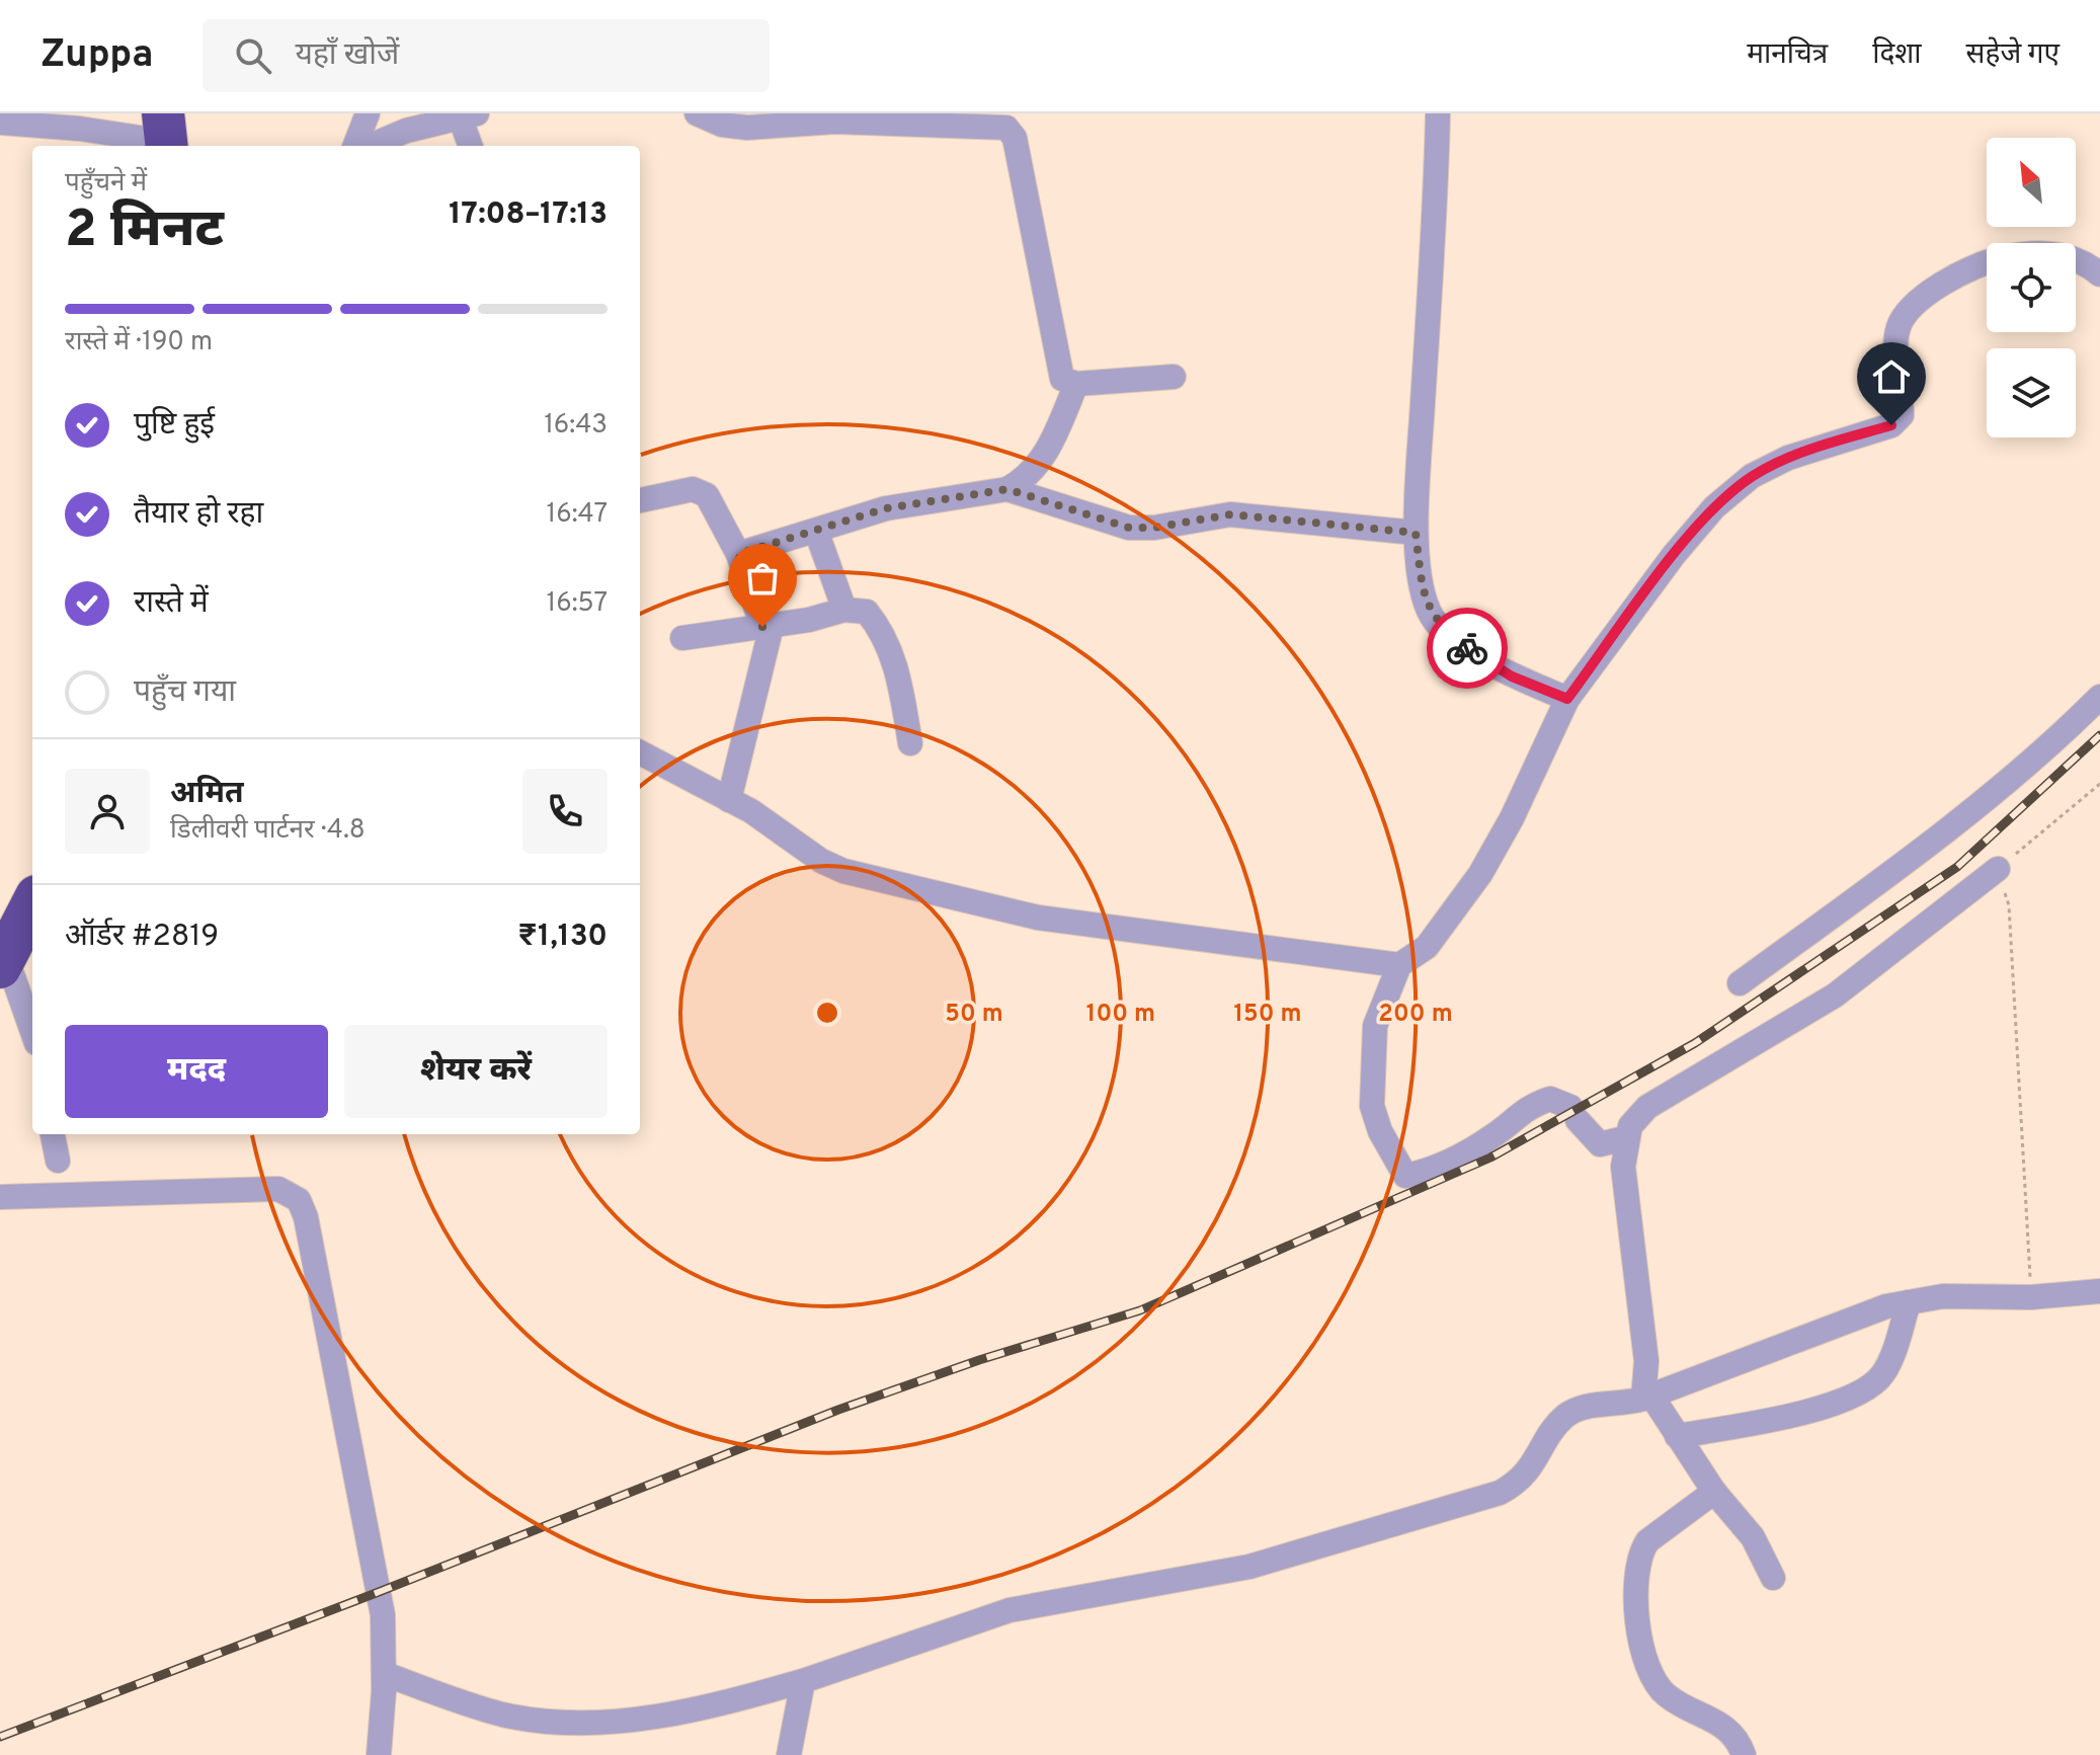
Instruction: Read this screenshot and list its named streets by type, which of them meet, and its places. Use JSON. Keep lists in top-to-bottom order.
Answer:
{
  "north": "top left",
  "page": {
    "header": "Zuppa",
    "search": "यहाँ खोजें",
    "nav": ["मानचित्र", "दिशा", "सहेजे गए"],
    "heading": ["2 मिनट", "पहुँचने में", "17:08–17:13"],
    "panel": [
      "अमित",
      "डिलीवरी पार्टनर · 4.8",
      "ऑर्डर #2819",
      "₹1,130"
    ],
    "bar": "रास्ते में · 190 m",
    "list": [
      ["पुष्टि हुई", "16:43"],
      ["तैयार हो रहा", "16:47"],
      ["रास्ते में", "16:57"],
      "पहुँच गया"
    ],
    "buttons": ["मदद", "शेयर करें"]
  },
  "rings": [
    "50 m",
    "100 m",
    "150 m",
    "200 m"
  ]
}
